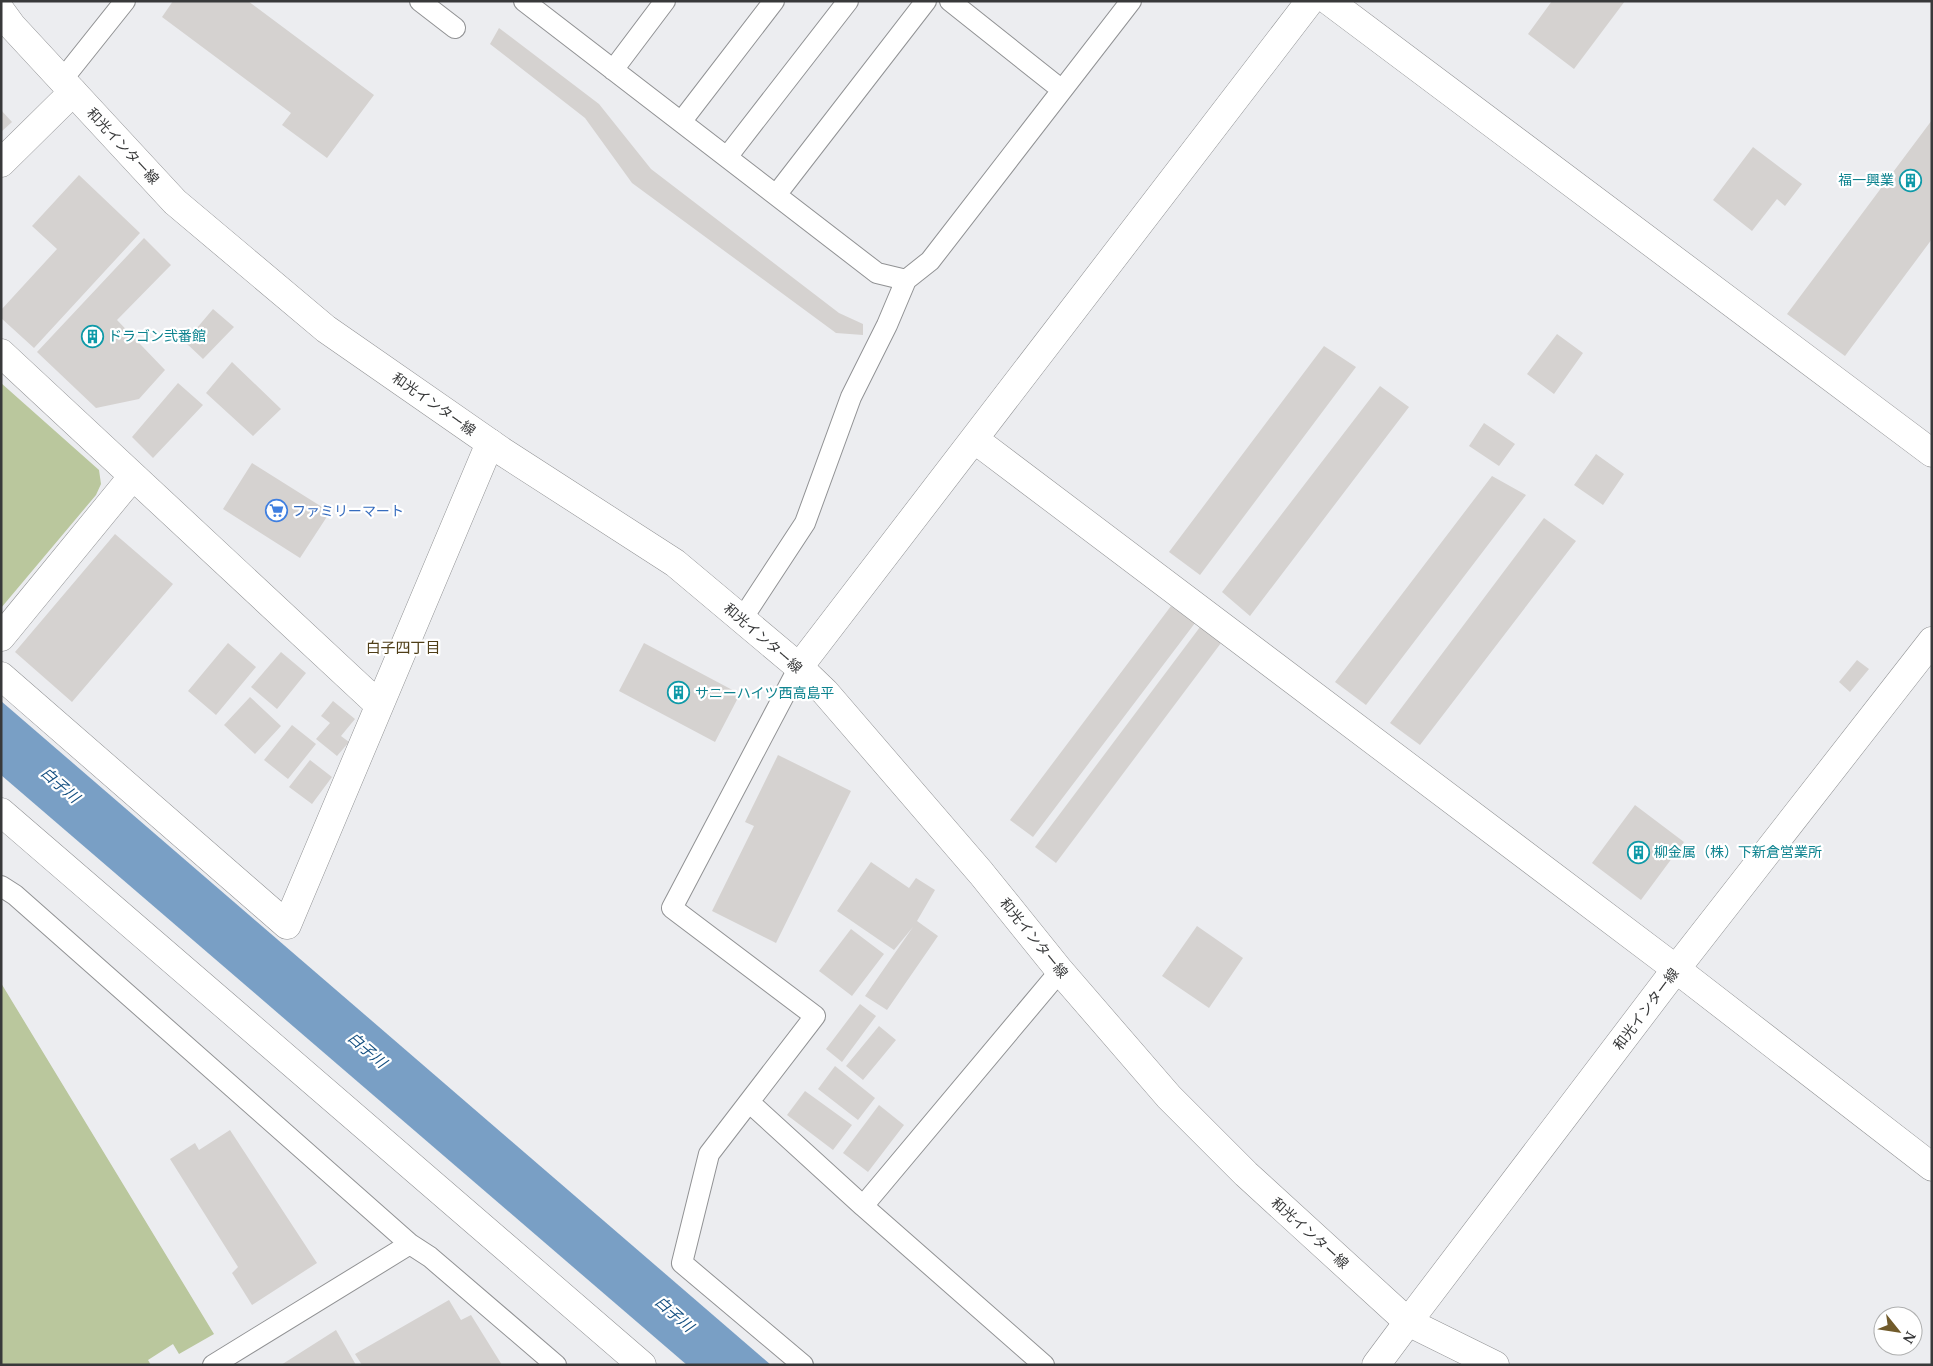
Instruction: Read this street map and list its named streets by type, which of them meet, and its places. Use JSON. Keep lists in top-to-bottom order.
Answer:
{
  "streets": {
    "street": ["和光インター線"]
  },
  "districts": ["白子四丁目"],
  "water": ["白子川"],
  "places": {
    "building": [
      "福一興業",
      "ドラゴン弐番館",
      "サニーハイツ西高島平",
      "柳金属（株）下新倉営業所"
    ],
    "supermarket": ["ファミリーマート"]
  },
  "north": "bottom right"
}
